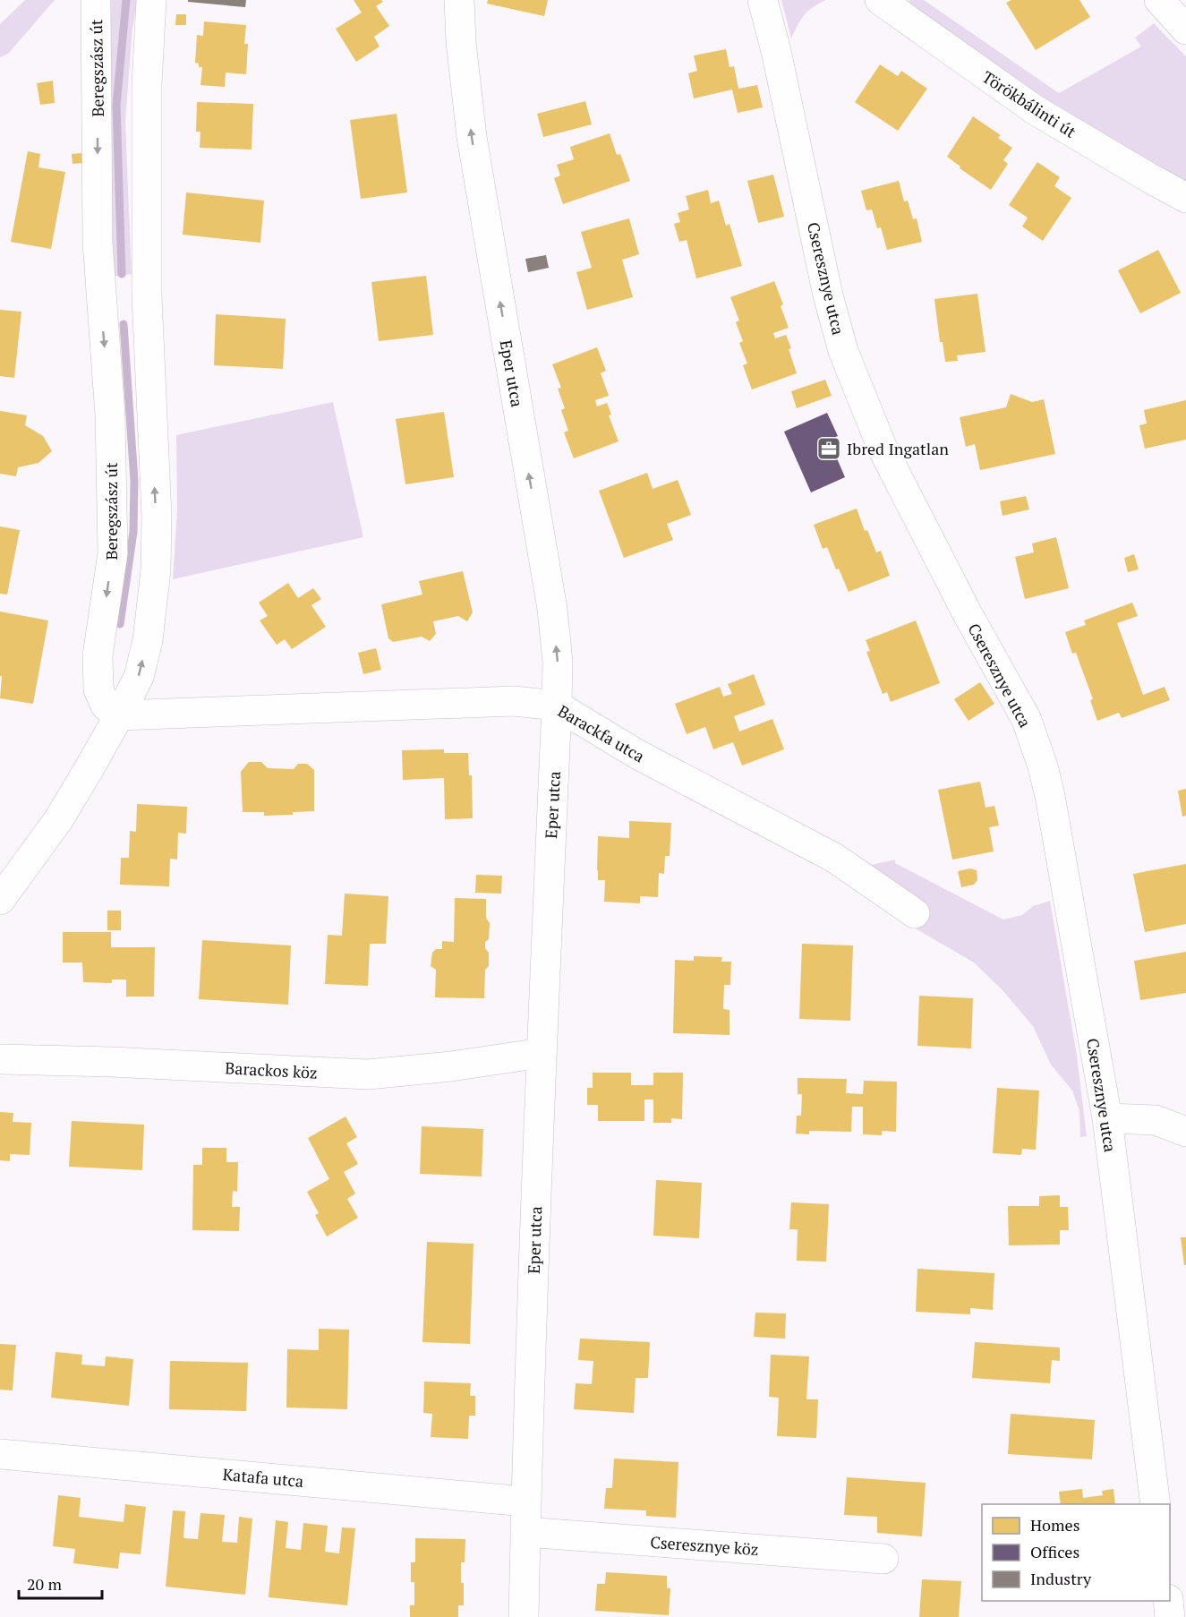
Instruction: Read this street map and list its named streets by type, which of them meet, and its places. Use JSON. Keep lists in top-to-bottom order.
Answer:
{
  "streets": {
    "street": [
      "Beregszász út",
      "Törökbálinti út",
      "Cseresznye utca",
      "Eper utca",
      "Barackfa utca",
      "Barackos köz",
      "Katafa utca",
      "Cseresznye köz"
    ]
  },
  "crossings": [
    ["Beregszász út", "Barackfa utca"],
    ["Eper utca", "Barackfa utca"],
    ["Eper utca", "Barackos köz"],
    ["Eper utca", "Katafa utca"],
    ["Eper utca", "Cseresznye köz"]
  ],
  "one_way": ["Eper utca"],
  "places": {
    "office": ["Ibred Ingatlan"]
  },
  "legend": ["Homes", "Offices", "Industry"],
  "scale_bar": "20 m"
}
